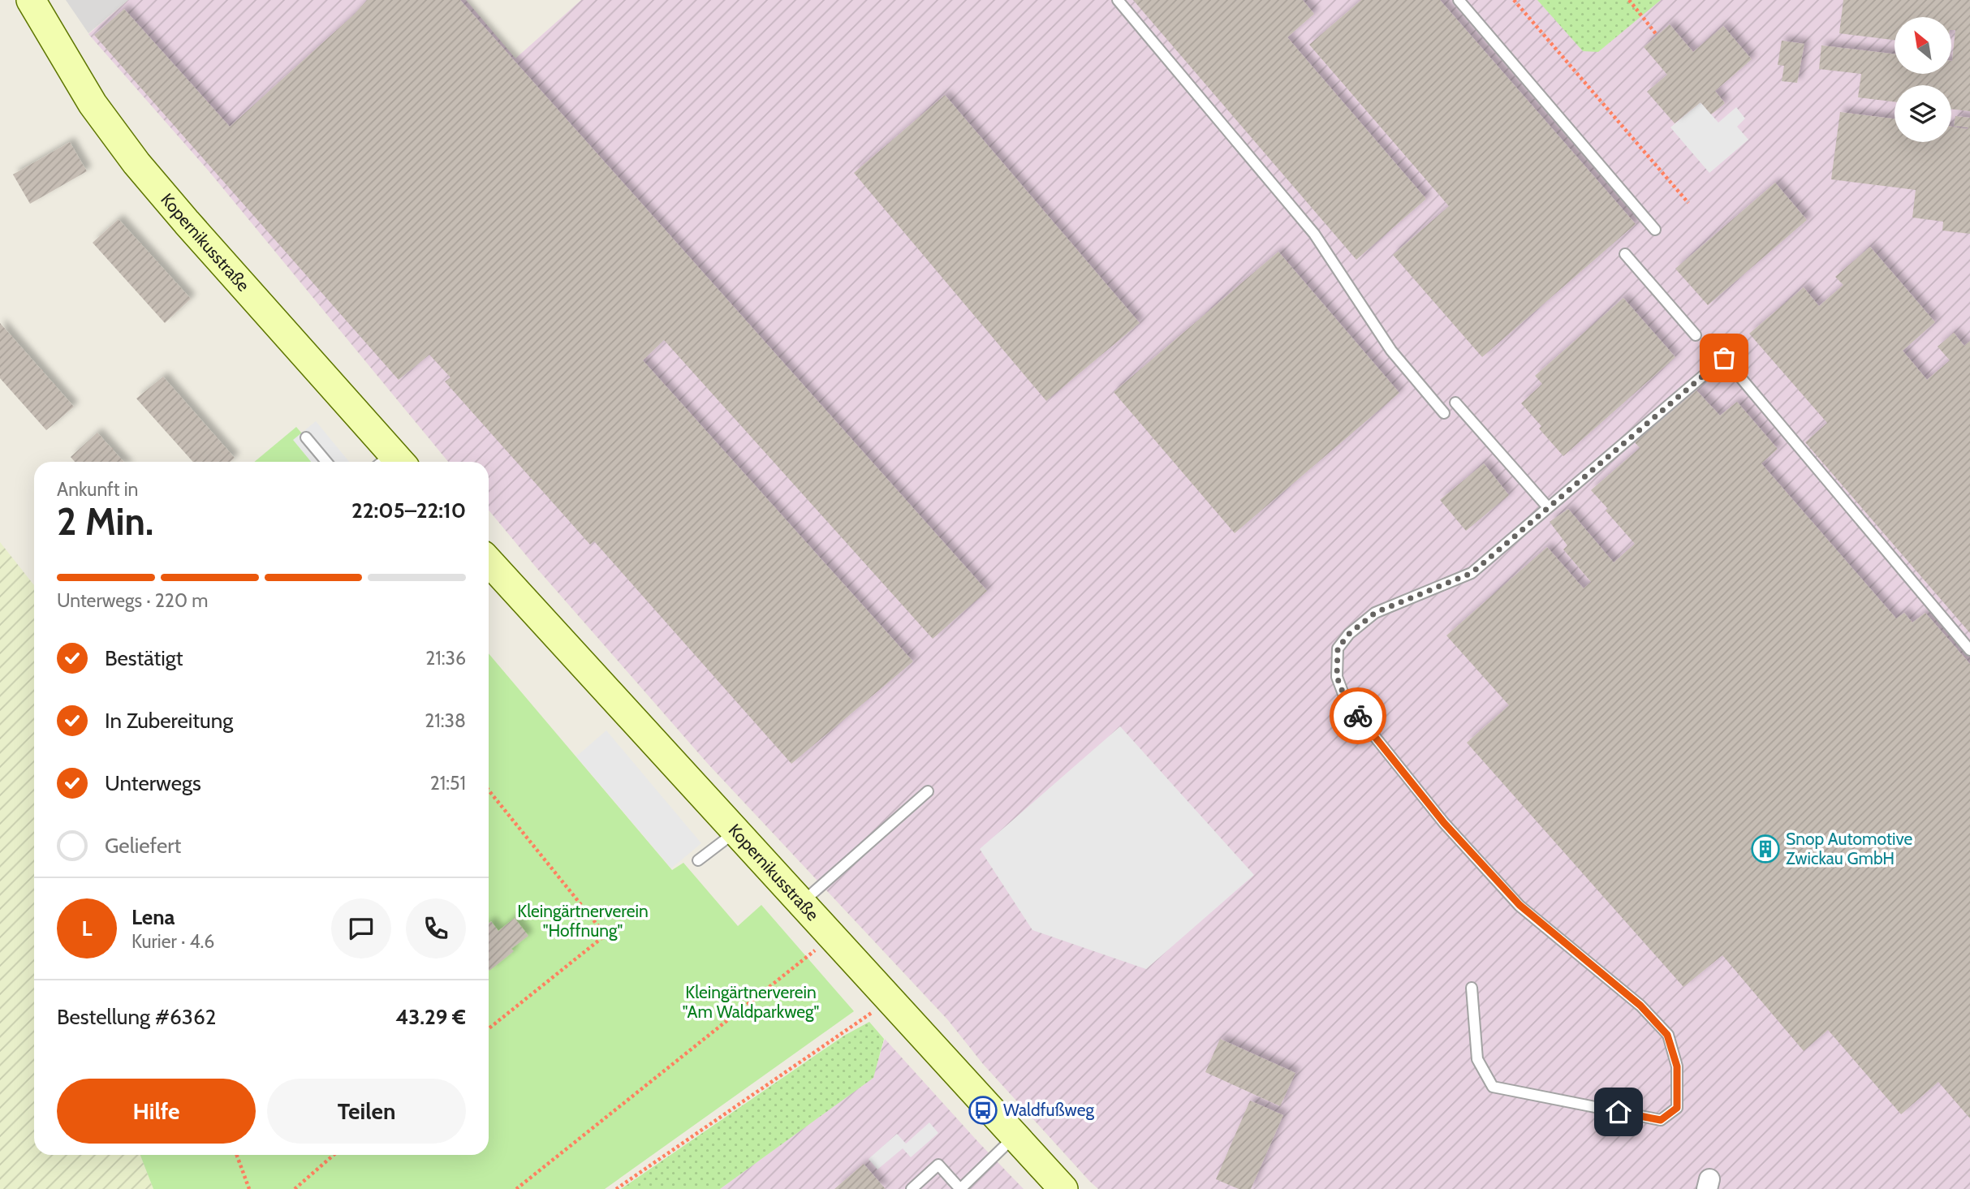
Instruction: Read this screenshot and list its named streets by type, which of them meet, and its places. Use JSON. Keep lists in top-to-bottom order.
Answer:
{
  "streets": {
    "street": ["Kopernikusstraße"]
  },
  "parks": ["Kleingärtnerverein \"Hoffnung\"", "Kleingärtnerverein \"Am Waldparkweg\""],
  "places": {
    "building": ["Snop Automotive Zwickau GmbH"],
    "bus stop": ["Waldfußweg"]
  },
  "north": "top left",
  "page": {
    "heading": ["2 Min.", "Ankunft in", "22:05–22:10"],
    "panel": [
      "Lena",
      "Kurier · 4.6",
      "Bestellung #6362",
      "43.29 €"
    ],
    "bar": "Unterwegs · 220 m",
    "list": [
      ["Bestätigt", "21:36"],
      ["In Zubereitung", "21:38"],
      ["Unterwegs", "21:51"],
      "Geliefert"
    ],
    "round": "L",
    "buttons": ["Hilfe", "Teilen"]
  }
}
